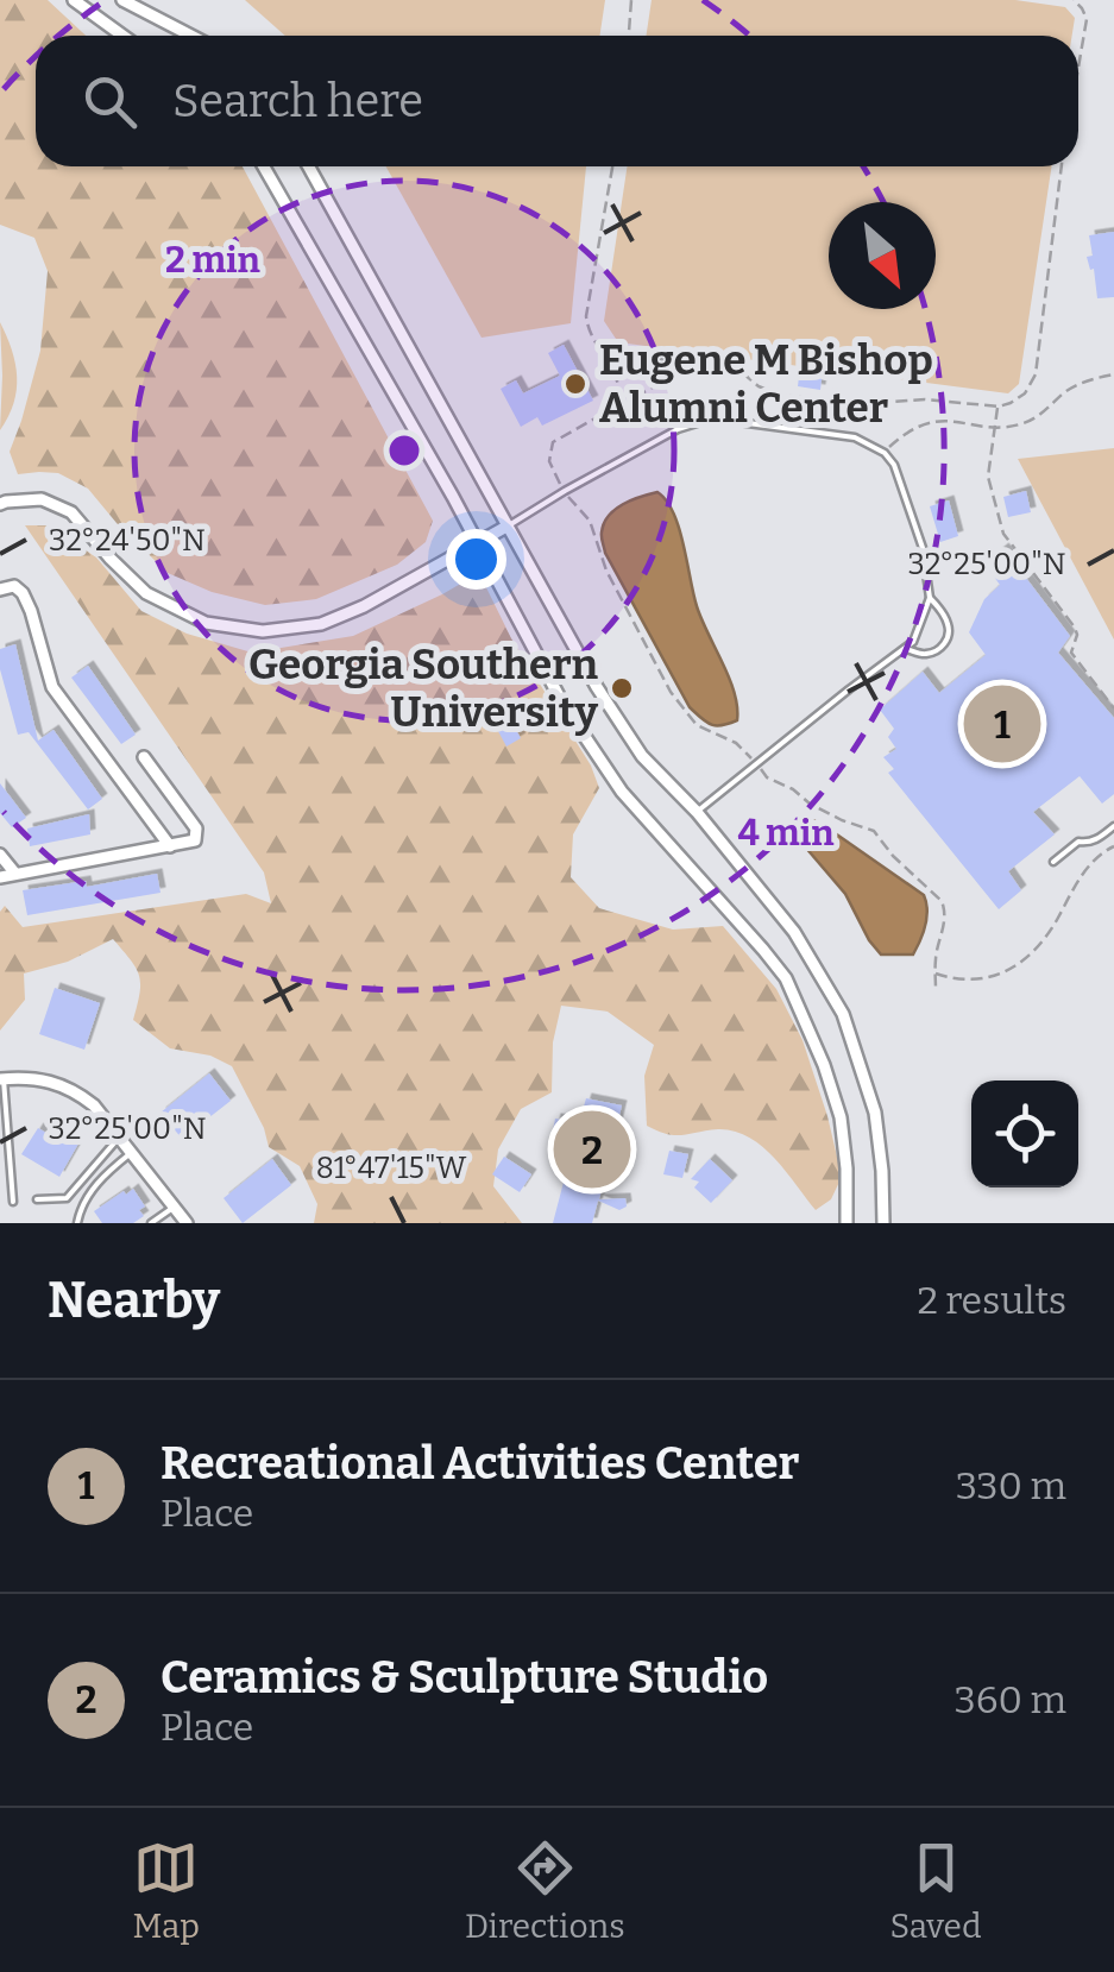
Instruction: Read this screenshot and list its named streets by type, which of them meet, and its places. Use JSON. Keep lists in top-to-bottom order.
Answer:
{
  "places": ["Eugene M Bishop Alumni Center", "Georgia Southern University"],
  "north": "bottom right",
  "page": {
    "search": "Search here",
    "pins": ["1", "2"],
    "heading": ["Nearby", "2 results"],
    "list": [
      {
        "mark": "1",
        "name": "Recreational Activities Center",
        "note": "Place",
        "value": "330 m"
      },
      {
        "mark": "2",
        "name": "Ceramics & Sculpture Studio",
        "note": "Place",
        "value": "360 m"
      }
    ],
    "nav": ["Map", "Directions", "Saved"]
  },
  "coordinates": ["32°24'50\"N", "32°25'00\"N", "81°47'15\"W"],
  "rings": ["2 min", "4 min"]
}
